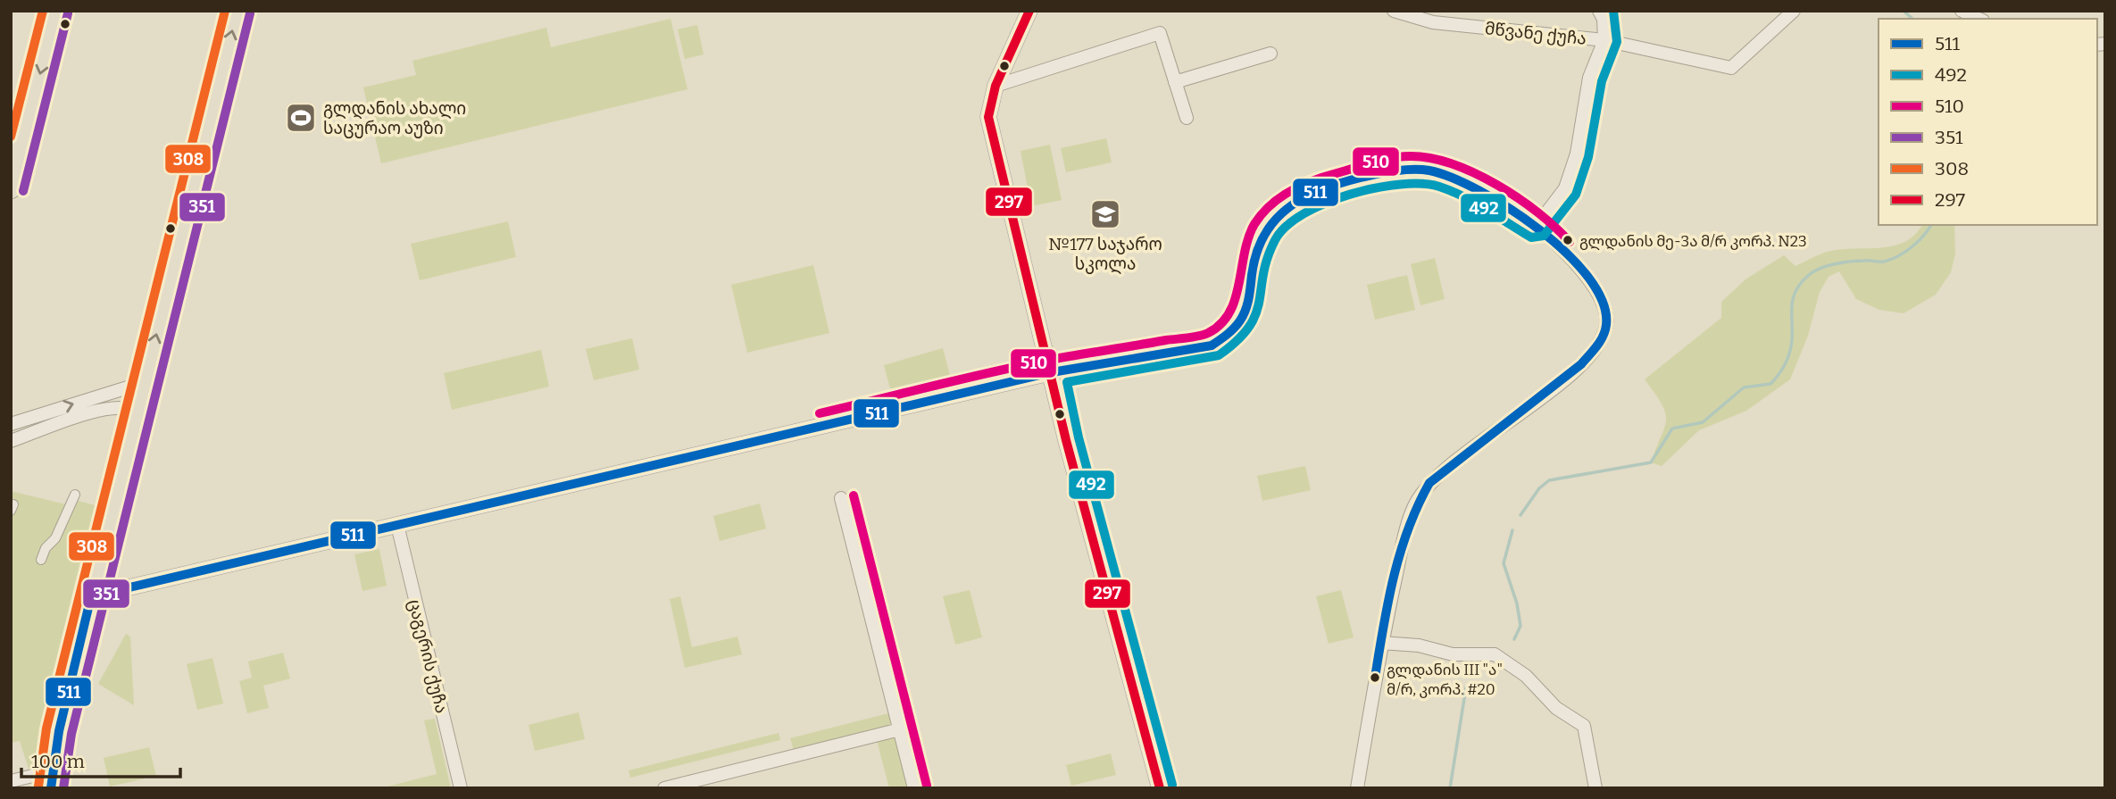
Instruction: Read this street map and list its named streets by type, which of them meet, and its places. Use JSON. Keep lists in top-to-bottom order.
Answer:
{
  "streets": {
    "street": ["მწვანე ქუჩა", "ცაგერის ქუჩა"]
  },
  "places": {
    "sports": ["გლდანის ახალი საცურაო აუზი"],
    "school or university": ["№177 საჯარო სკოლა"],
    "other": ["გლდანის მე-3ა მ/რ კორპ. N23", "გლდანის III \"ა\" მ/რ, კორპ. #20"]
  },
  "lines": [
    "transit line 492",
    "transit line 308",
    "transit line 297",
    "transit line 351",
    "transit line 510",
    "transit line 511"
  ],
  "legend": [
    "511",
    "492",
    "510",
    "351",
    "308",
    "297"
  ],
  "scale_bar": "100 m"
}
